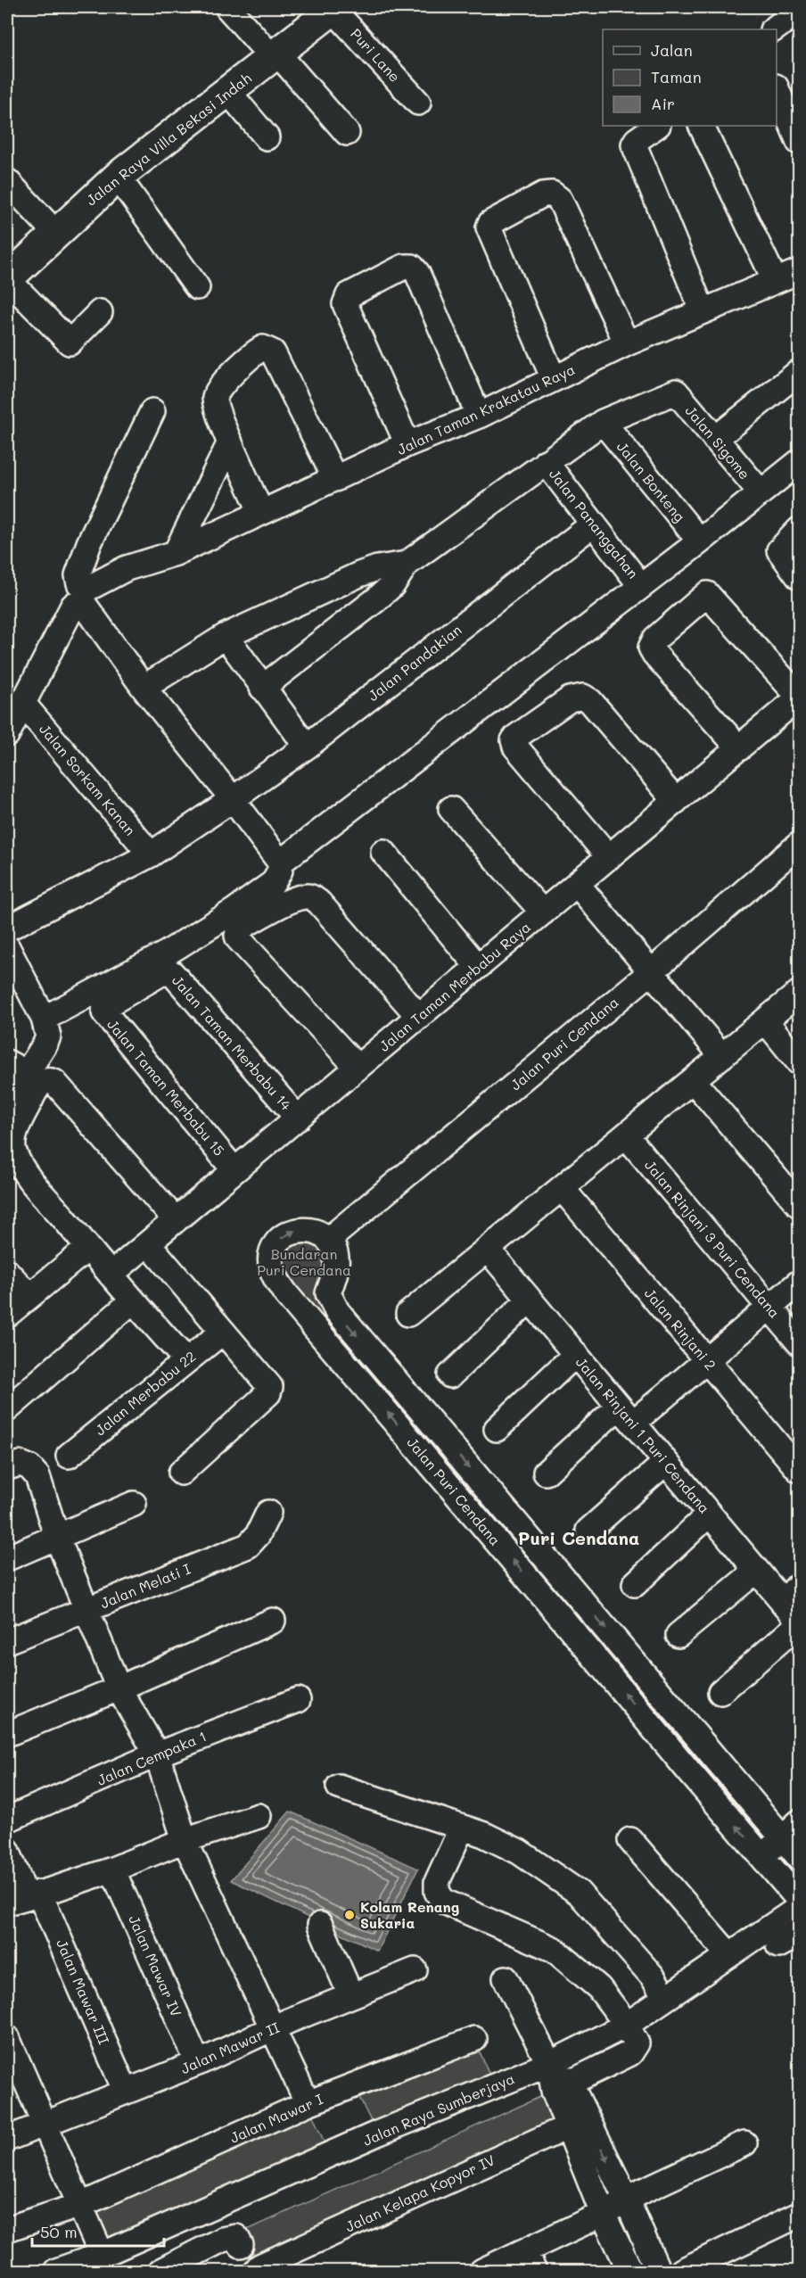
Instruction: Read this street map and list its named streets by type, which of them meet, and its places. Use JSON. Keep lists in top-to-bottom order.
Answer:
{
  "streets": {
    "main road": ["Jalan Raya Villa Bekasi Indah"],
    "street": [
      "Puri Lane",
      "Jalan Taman Krakatau Raya",
      "Jalan Sigome",
      "Jalan Bonteng",
      "Jalan Pananggahan",
      "Jalan Pandakian",
      "Jalan Sorkam Kanan",
      "Jalan Taman Merbabu Raya",
      "Jalan Taman Merbabu 14",
      "Jalan Puri Cendana",
      "Jalan Taman Merbabu 15",
      "Jalan Rinjani 3 Puri Cendana",
      "Jalan Rinjani 2",
      "Jalan Merbabu 22",
      "Jalan Rinjani 1 Puri Cendana",
      "Jalan Melati I",
      "Jalan Cempaka 1",
      "Jalan Mawar IV",
      "Jalan Mawar III",
      "Jalan Mawar II",
      "Jalan Raya Sumberjaya",
      "Jalan Mawar I",
      "Jalan Kelapa Kopyor IV"
    ]
  },
  "crossings": [
    ["Puri Lane", "Jalan Raya Villa Bekasi Indah"],
    ["Jalan Sigome", "Jalan Bonteng"],
    ["Jalan Pananggahan", "Jalan Pandakian"],
    ["Jalan Pandakian", "Jalan Sorkam Kanan"],
    ["Jalan Taman Merbabu Raya", "Jalan Taman Merbabu 14"],
    ["Jalan Taman Merbabu Raya", "Jalan Taman Merbabu 15"],
    ["Jalan Taman Merbabu 14", "Jalan Taman Merbabu 15"],
    ["Jalan Mawar IV", "Jalan Mawar II"],
    ["Jalan Mawar III", "Jalan Mawar II"]
  ],
  "districts": ["Puri Cendana"],
  "parks": ["Bundaran Puri Cendana"],
  "places": ["Kolam Renang Sukaria"],
  "legend": ["Jalan", "Taman", "Air"],
  "scale_bar": "50 m"
}
